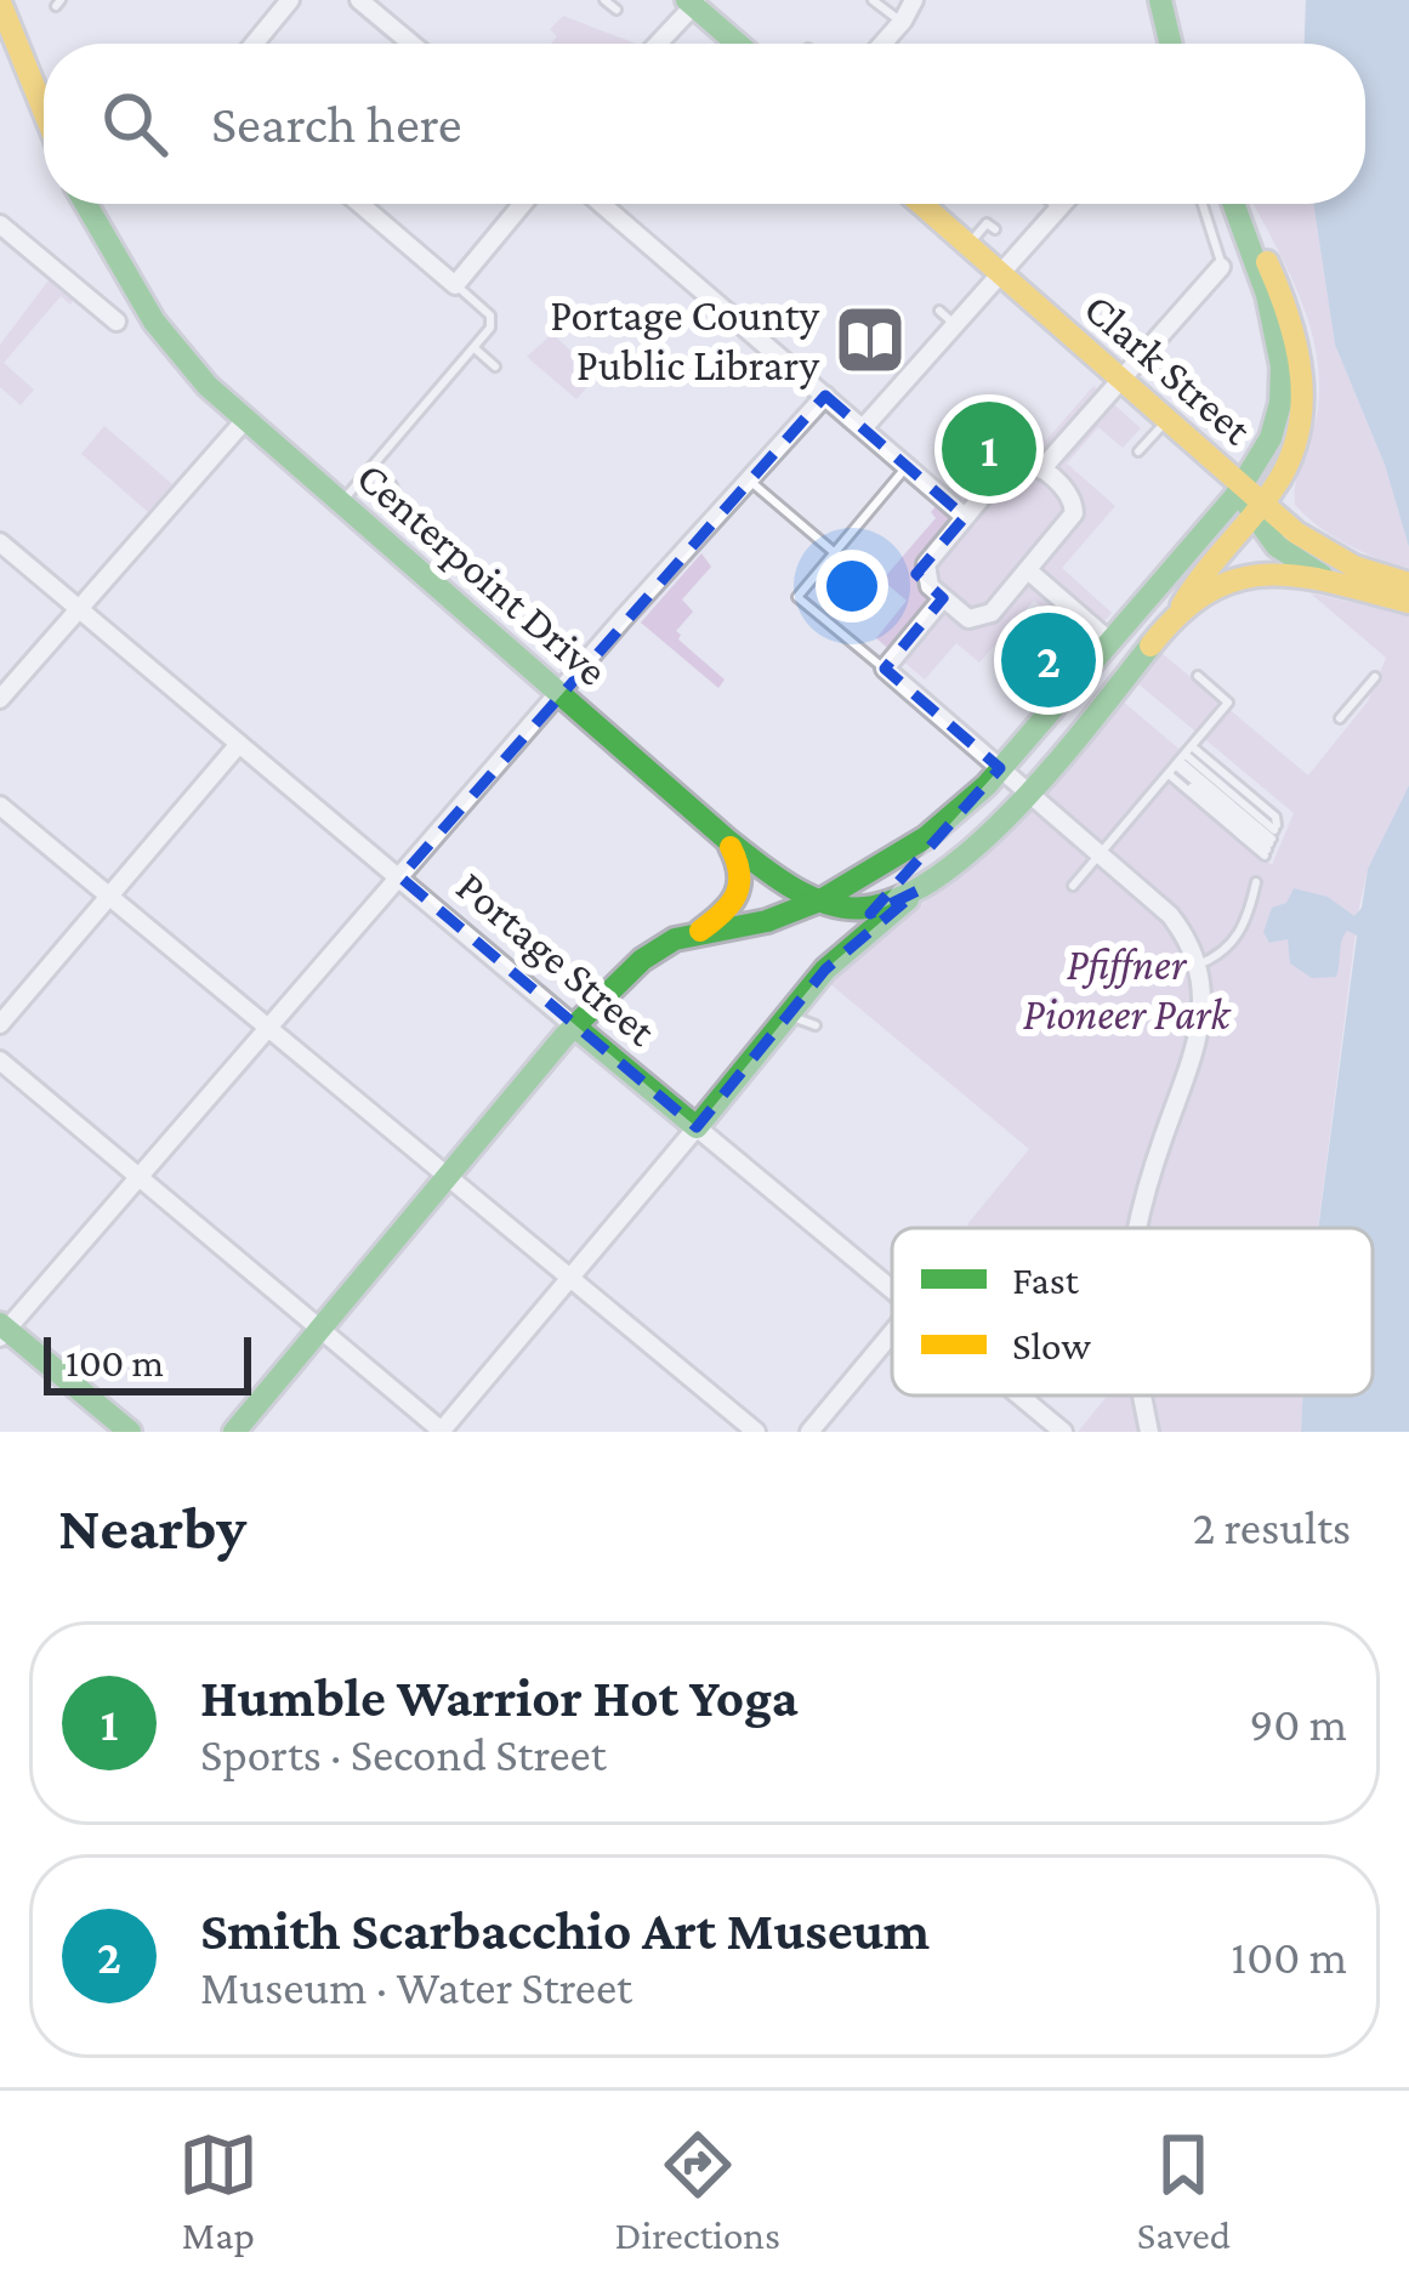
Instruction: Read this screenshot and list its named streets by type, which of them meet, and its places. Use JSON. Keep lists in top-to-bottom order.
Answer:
{
  "streets": {
    "street": ["Clark Street", "Centerpoint Drive", "Portage Street"]
  },
  "parks": ["Pfiffner Pioneer Park"],
  "places": {
    "library": ["Portage County Public Library"]
  },
  "legend": ["Fast", "Slow"],
  "scale_bar": "100 m",
  "page": {
    "search": "Search here",
    "pins": ["1", "2"],
    "scale": "100 m",
    "heading": ["Nearby", "2 results"],
    "list": [
      {
        "mark": "1",
        "name": "Humble Warrior Hot Yoga",
        "note": "Sports · Second Street",
        "value": "90 m"
      },
      {
        "mark": "2",
        "name": "Smith Scarbacchio Art Museum",
        "note": "Museum · Water Street",
        "value": "100 m"
      }
    ],
    "nav": ["Map", "Directions", "Saved"]
  }
}
